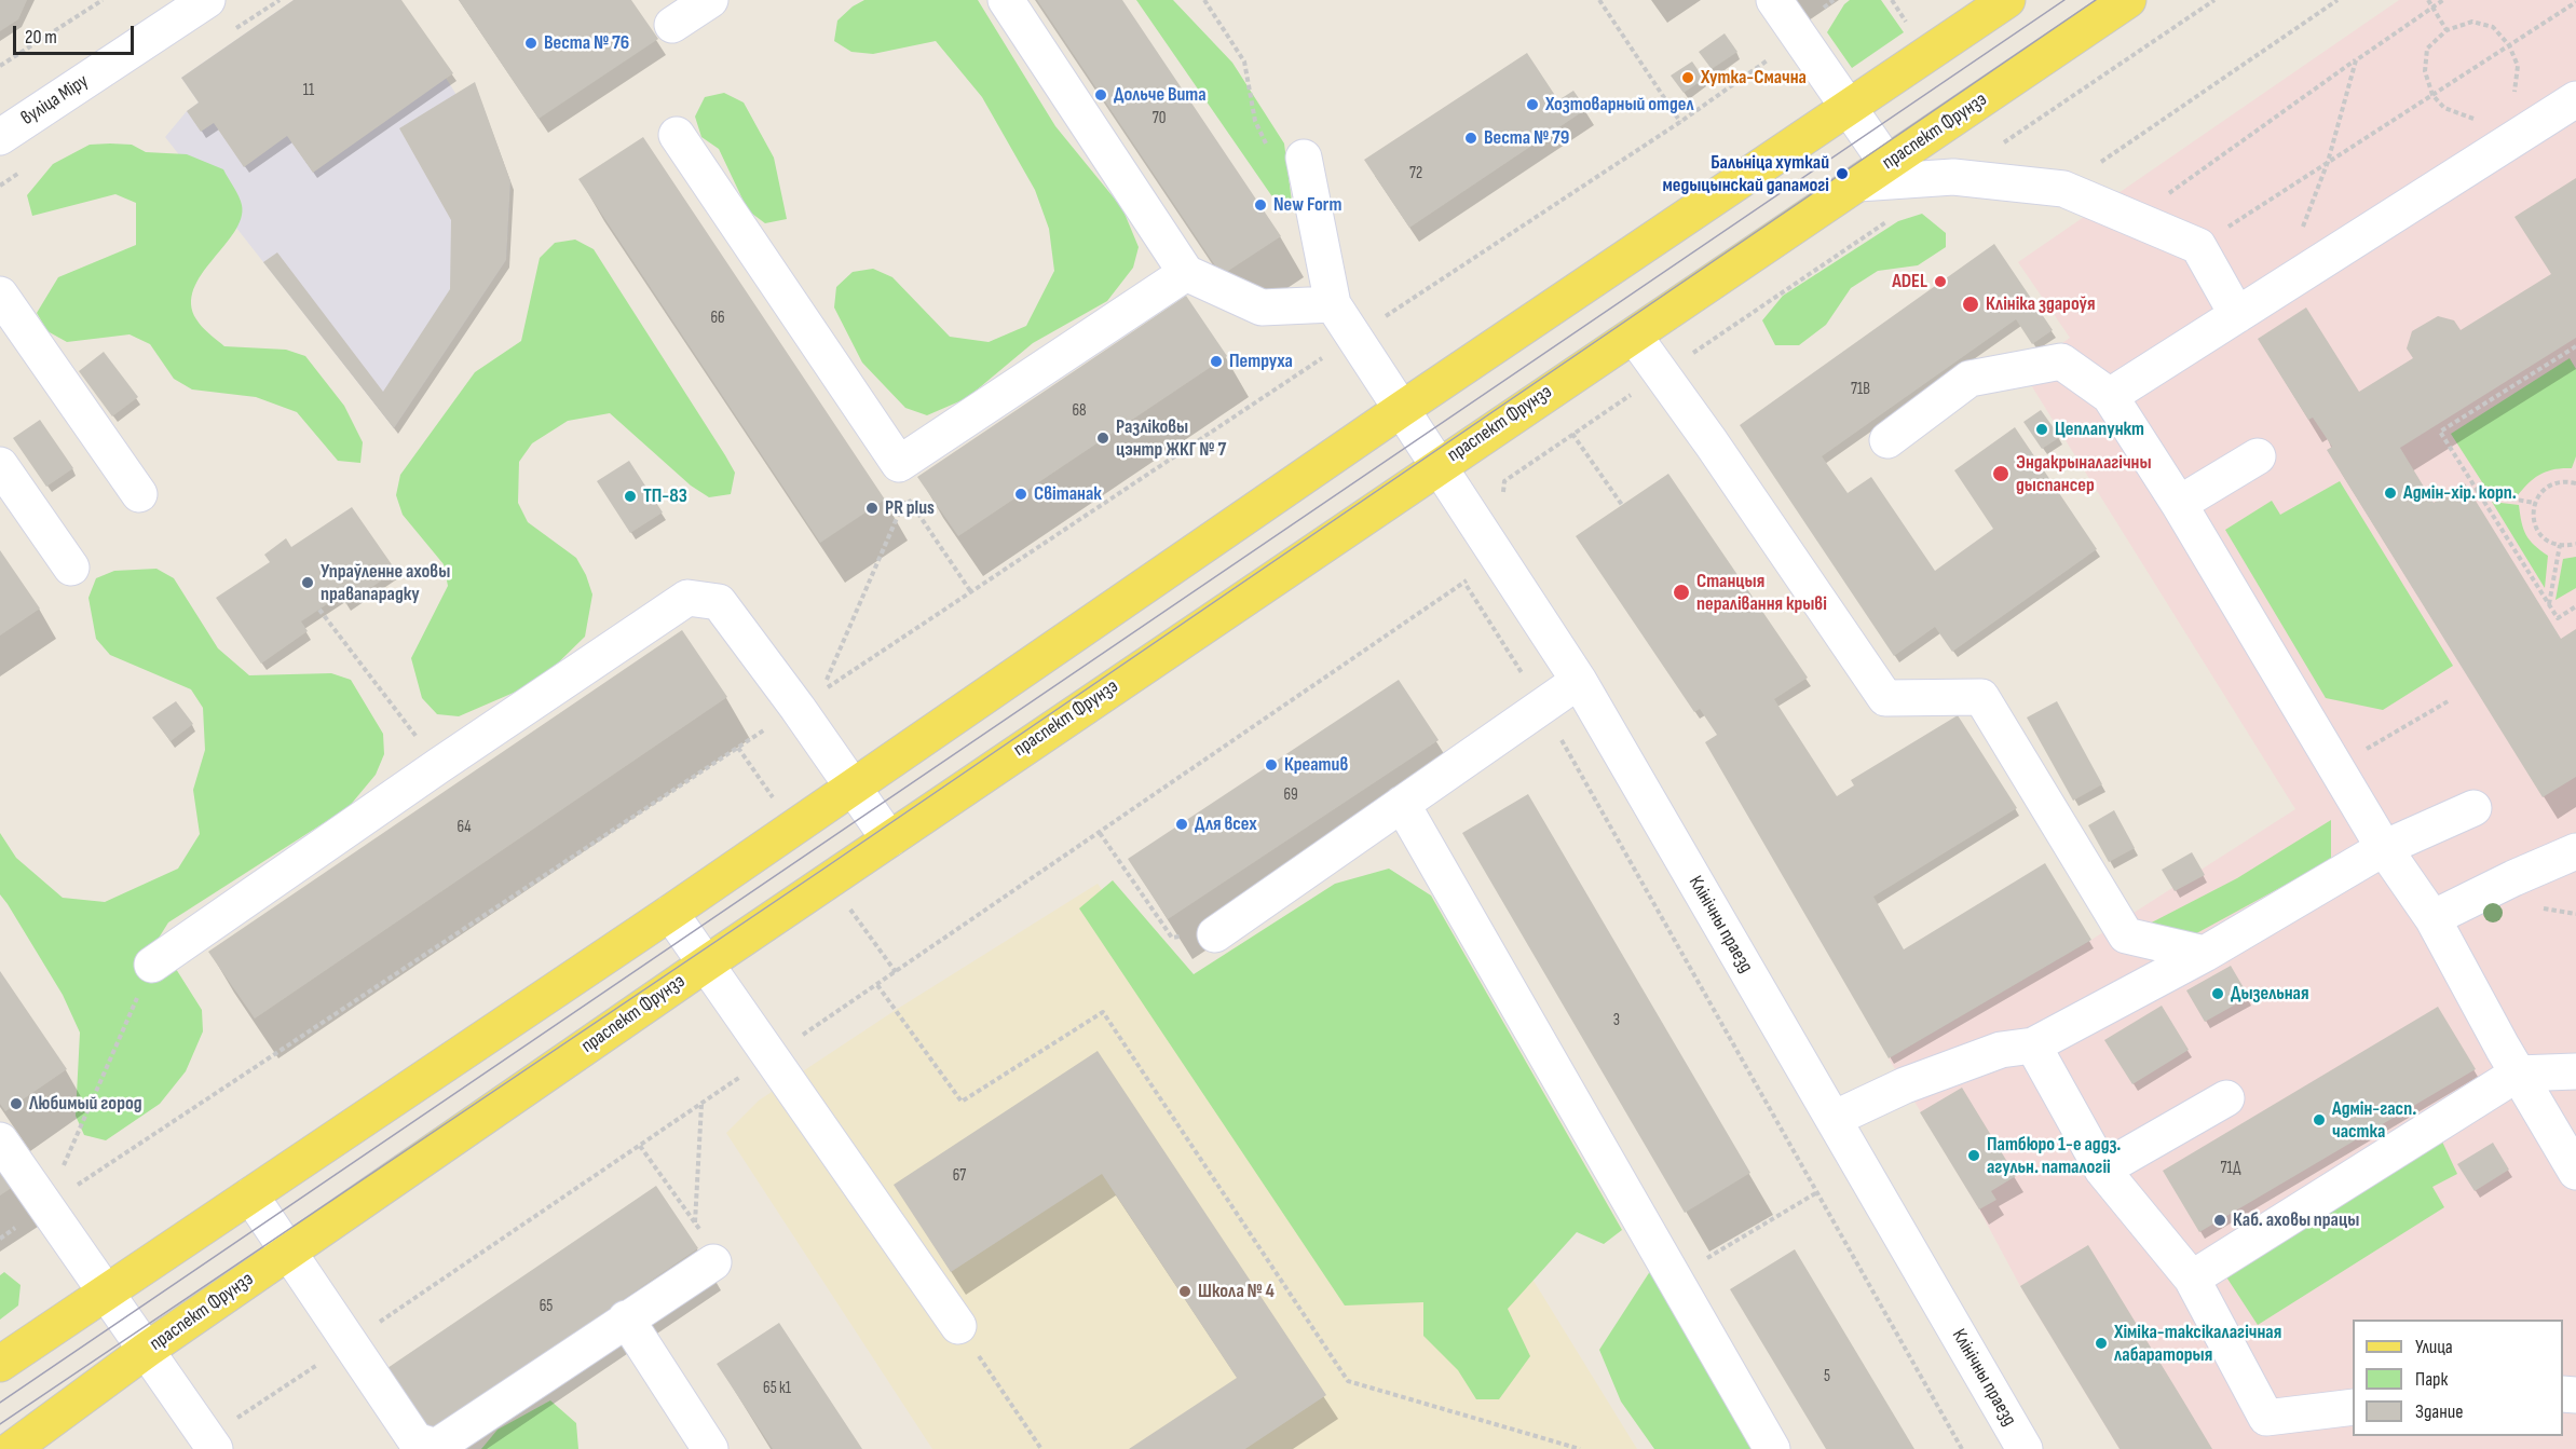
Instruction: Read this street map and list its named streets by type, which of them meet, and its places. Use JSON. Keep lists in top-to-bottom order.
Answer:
{
  "streets": {
    "main road": ["праспект Фрунзэ"],
    "street": ["вуліца Міру", "Клінічны праезд"]
  },
  "crossings": [
    ["праспект Фрунзэ", "Клінічны праезд"]
  ],
  "places": [
    "Веста № 76",
    "Хутка-Смачна",
    "Дольче Вита",
    "Хозтоварный отдел",
    "Веста № 79",
    "Бальніца хуткай медыцынскай дапамогі",
    "New Form",
    "ADEL",
    "Клініка здароўя",
    "Петруха",
    "Цеплапункт",
    "Разліковы цэнтр ЖКГ № 7",
    "Эндакрыналагічны дыспансер",
    "Адмін-хір. корп.",
    "Світанак",
    "ТП-83",
    "PR plus",
    "Упраўленне аховы правапарадку",
    "Станцыя пералівання крыві",
    "Креатив",
    "Для всех",
    "Дызельная",
    "Любимый город",
    "Адмін-гасп. частка",
    "Патбюро 1-е аддз. агульн. паталогіі",
    "Каб. аховы працы",
    "Школа № 4",
    "Хіміка-таксікалагічная лабараторыя"
  ],
  "house_numbers": [
    "11",
    "70",
    "72",
    "66",
    "71В",
    "68",
    "69",
    "64",
    "3",
    "71Д",
    "67",
    "65",
    "5",
    "65 к1"
  ],
  "legend": ["Улица", "Парк", "Здание"],
  "scale_bar": "20 m"
}
